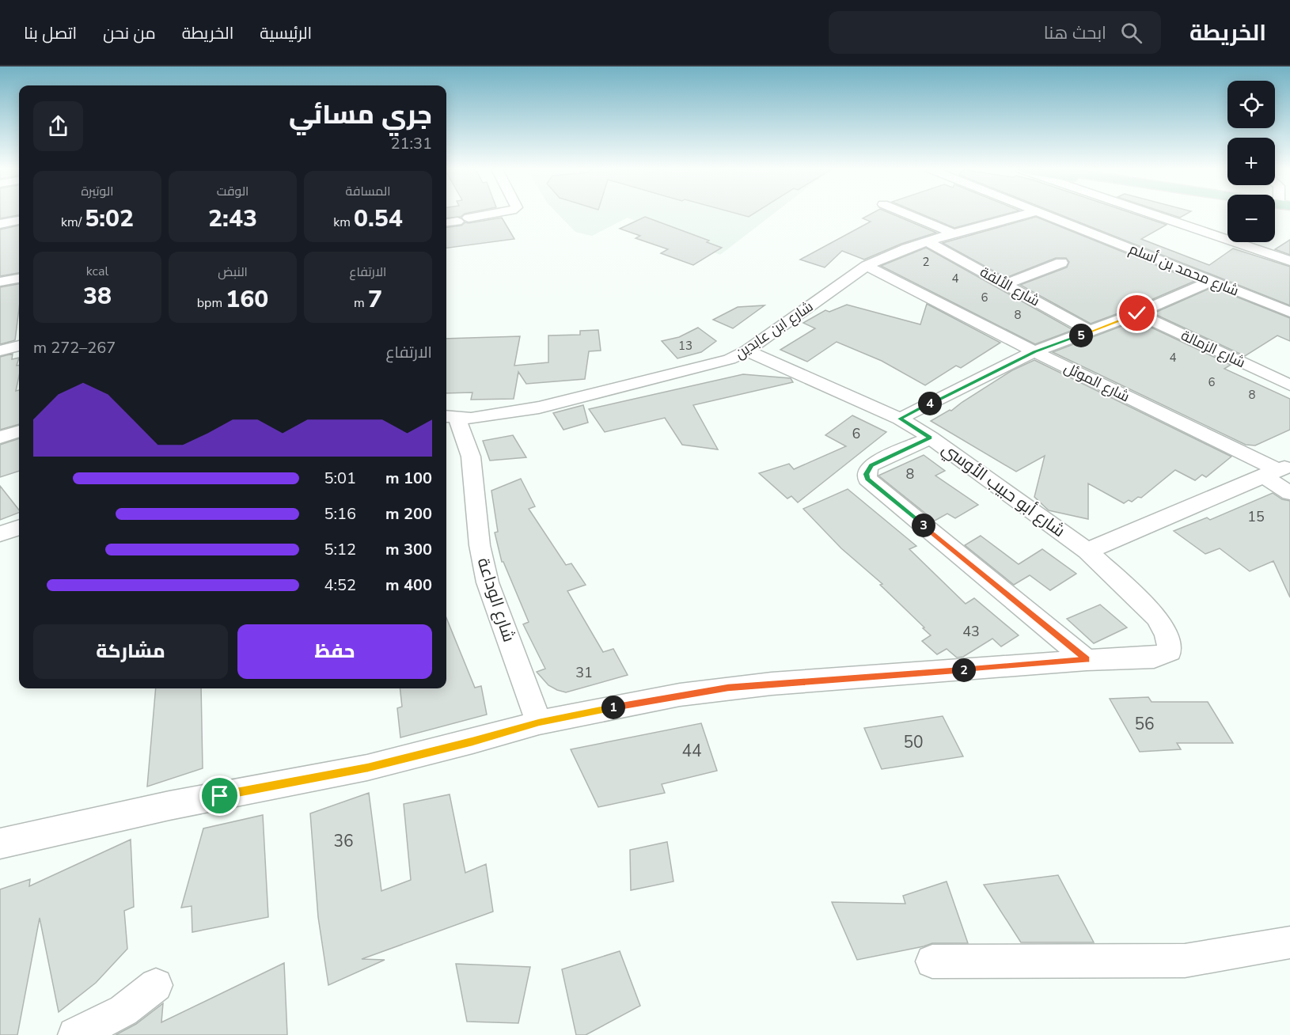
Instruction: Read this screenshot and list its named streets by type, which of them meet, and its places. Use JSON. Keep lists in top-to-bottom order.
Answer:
{
  "streets": {
    "street": [
      "شارع محمد بن أسلم",
      "شارع الألفة",
      "شارع ابن عابدين",
      "شارع الزمالة",
      "شارع الموئل",
      "شارع أبو حبيب الأوسي",
      "شارع الوداعة"
    ]
  },
  "crossings": [
    ["شارع الألفة", "شارع ابن عابدين"],
    ["شارع ابن عابدين", "شارع الموئل"],
    ["شارع ابن عابدين", "شارع أبو حبيب الأوسي"],
    ["شارع ابن عابدين", "شارع الوداعة"]
  ],
  "house_numbers": [
    "2",
    "4",
    "6",
    "8",
    "13",
    "4",
    "6",
    "8",
    "6",
    "8",
    "15",
    "43",
    "31",
    "56",
    "50",
    "44",
    "36"
  ],
  "page": {
    "header": "الخريطة",
    "search": "ابحث هنا",
    "nav": [
      "الرئيسية",
      "الخريطة",
      "من نحن",
      "اتصل بنا"
    ],
    "map_buttons": ["+", "−"],
    "heading": ["جري مسائي", "21:31"],
    "stats": [
      ["المسافة", "0.54 km"],
      ["الوقت", "2:43"],
      ["الوتيرة", "5:02 /km"],
      ["الارتفاع", "7 m"],
      ["النبض", "160 bpm"],
      ["kcal", "38"]
    ],
    "pins": [
      "5",
      "4",
      "3",
      "2",
      "1"
    ],
    "chart": ["الارتفاع", "267–272 m"],
    "list": [
      {
        "name": "100 m",
        "note": "5:01"
      },
      {
        "name": "200 m",
        "note": "5:16"
      },
      {
        "name": "300 m",
        "note": "5:12"
      },
      {
        "name": "400 m",
        "note": "4:52"
      }
    ],
    "buttons": ["حفظ", "مشاركة"]
  }
}
